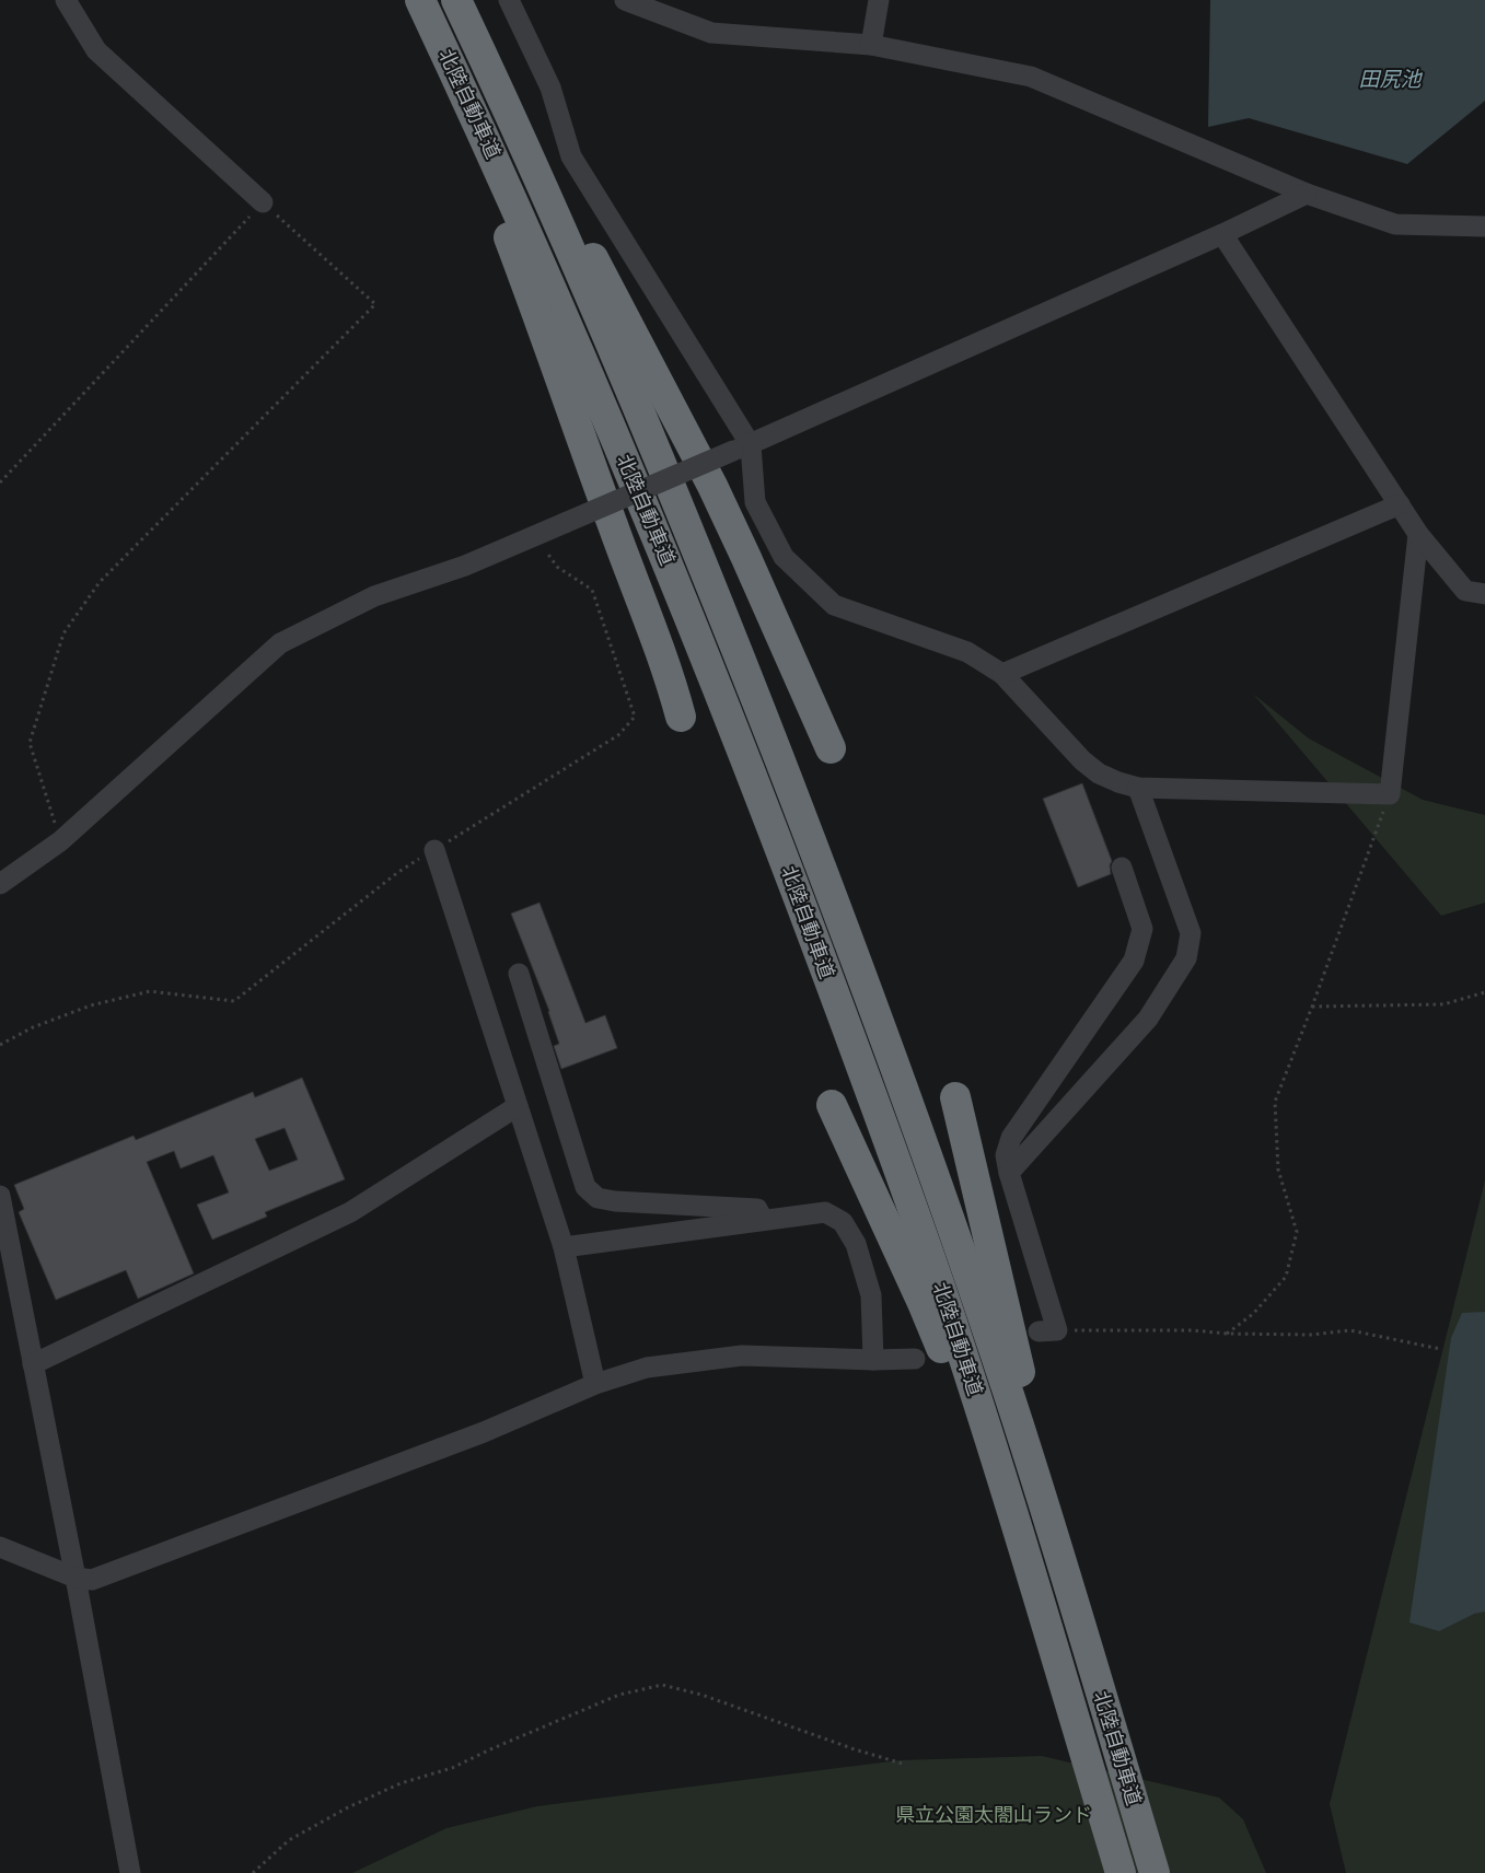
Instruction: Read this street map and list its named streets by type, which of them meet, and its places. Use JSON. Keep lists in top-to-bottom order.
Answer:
{
  "streets": {
    "highway": ["北陸自動車道"]
  },
  "water": ["田尻池"],
  "parks": ["県立公園太閤山ランド"]
}
